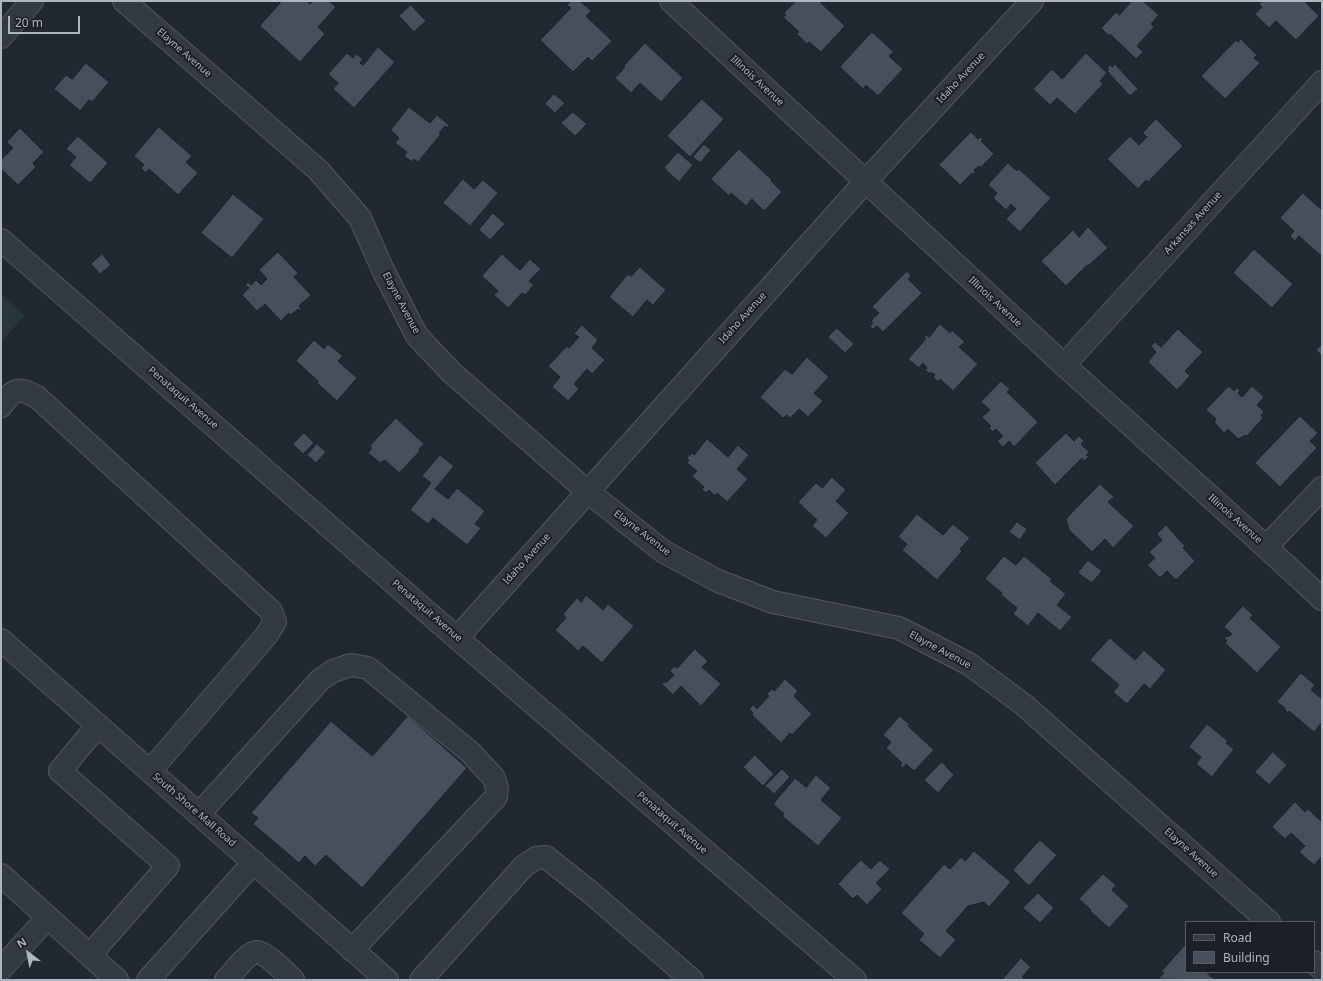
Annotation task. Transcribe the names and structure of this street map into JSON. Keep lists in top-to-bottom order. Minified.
{"streets":{"street":["Elayne Avenue","Idaho Avenue","Illinois Avenue","Arkansas Avenue","Penataquit Avenue","South Shore Mall Road"]},"crossings":[["Elayne Avenue","Idaho Avenue"],["Idaho Avenue","Illinois Avenue"],["Idaho Avenue","Penataquit Avenue"],["Illinois Avenue","Arkansas Avenue"]],"legend":["Road","Building"],"scale_bar":"20 m","north":"top left"}
